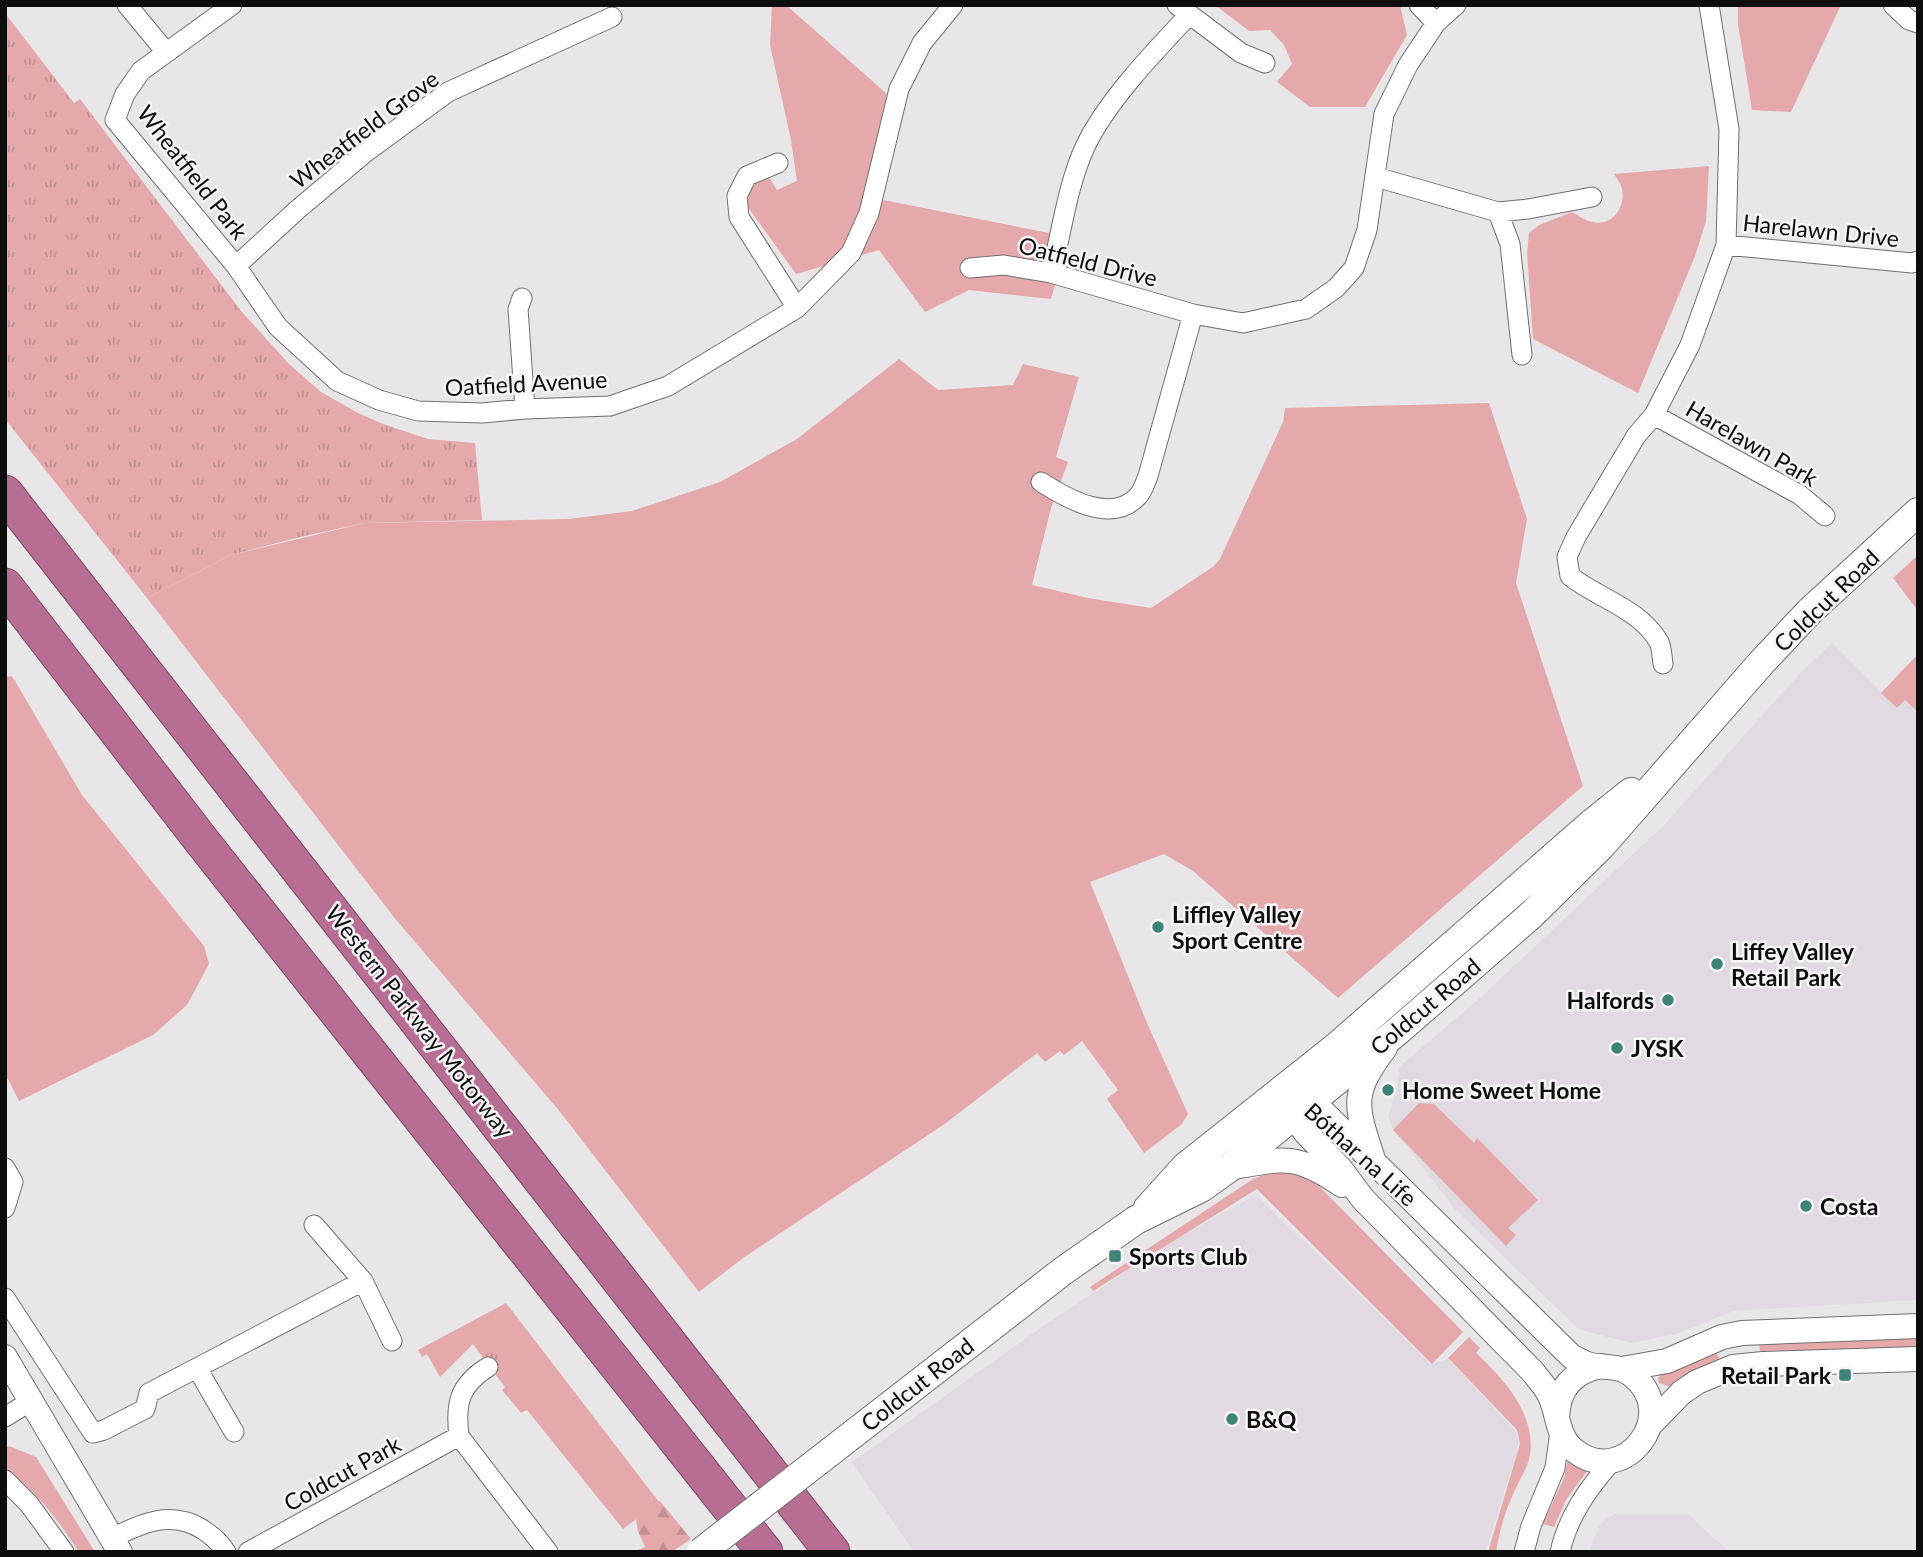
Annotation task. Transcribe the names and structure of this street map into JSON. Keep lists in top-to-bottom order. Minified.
{"streets":{"highway":["Western Parkway Motorway"],"main road":["Coldcut Road"],"street":["Wheatfield Grove","Wheatfield Park","Harelawn Drive","Oatfield Drive","Oatfield Avenue","Harelawn Park","Bóthar na Life","Coldcut Park"]},"crossings":[["Wheatfield Grove","Wheatfield Park"],["Wheatfield Grove","Oatfield Avenue"],["Wheatfield Park","Oatfield Avenue"],["Harelawn Drive","Harelawn Park"],["Coldcut Road","Bóthar na Life"]],"places":{"other":["Liffley Valley Sport Centre","Liffey Valley Retail Park","Halfords","JYSK","Home Sweet Home","Costa","B&Q"],"transit":["Sports Club","Retail Park"]}}
